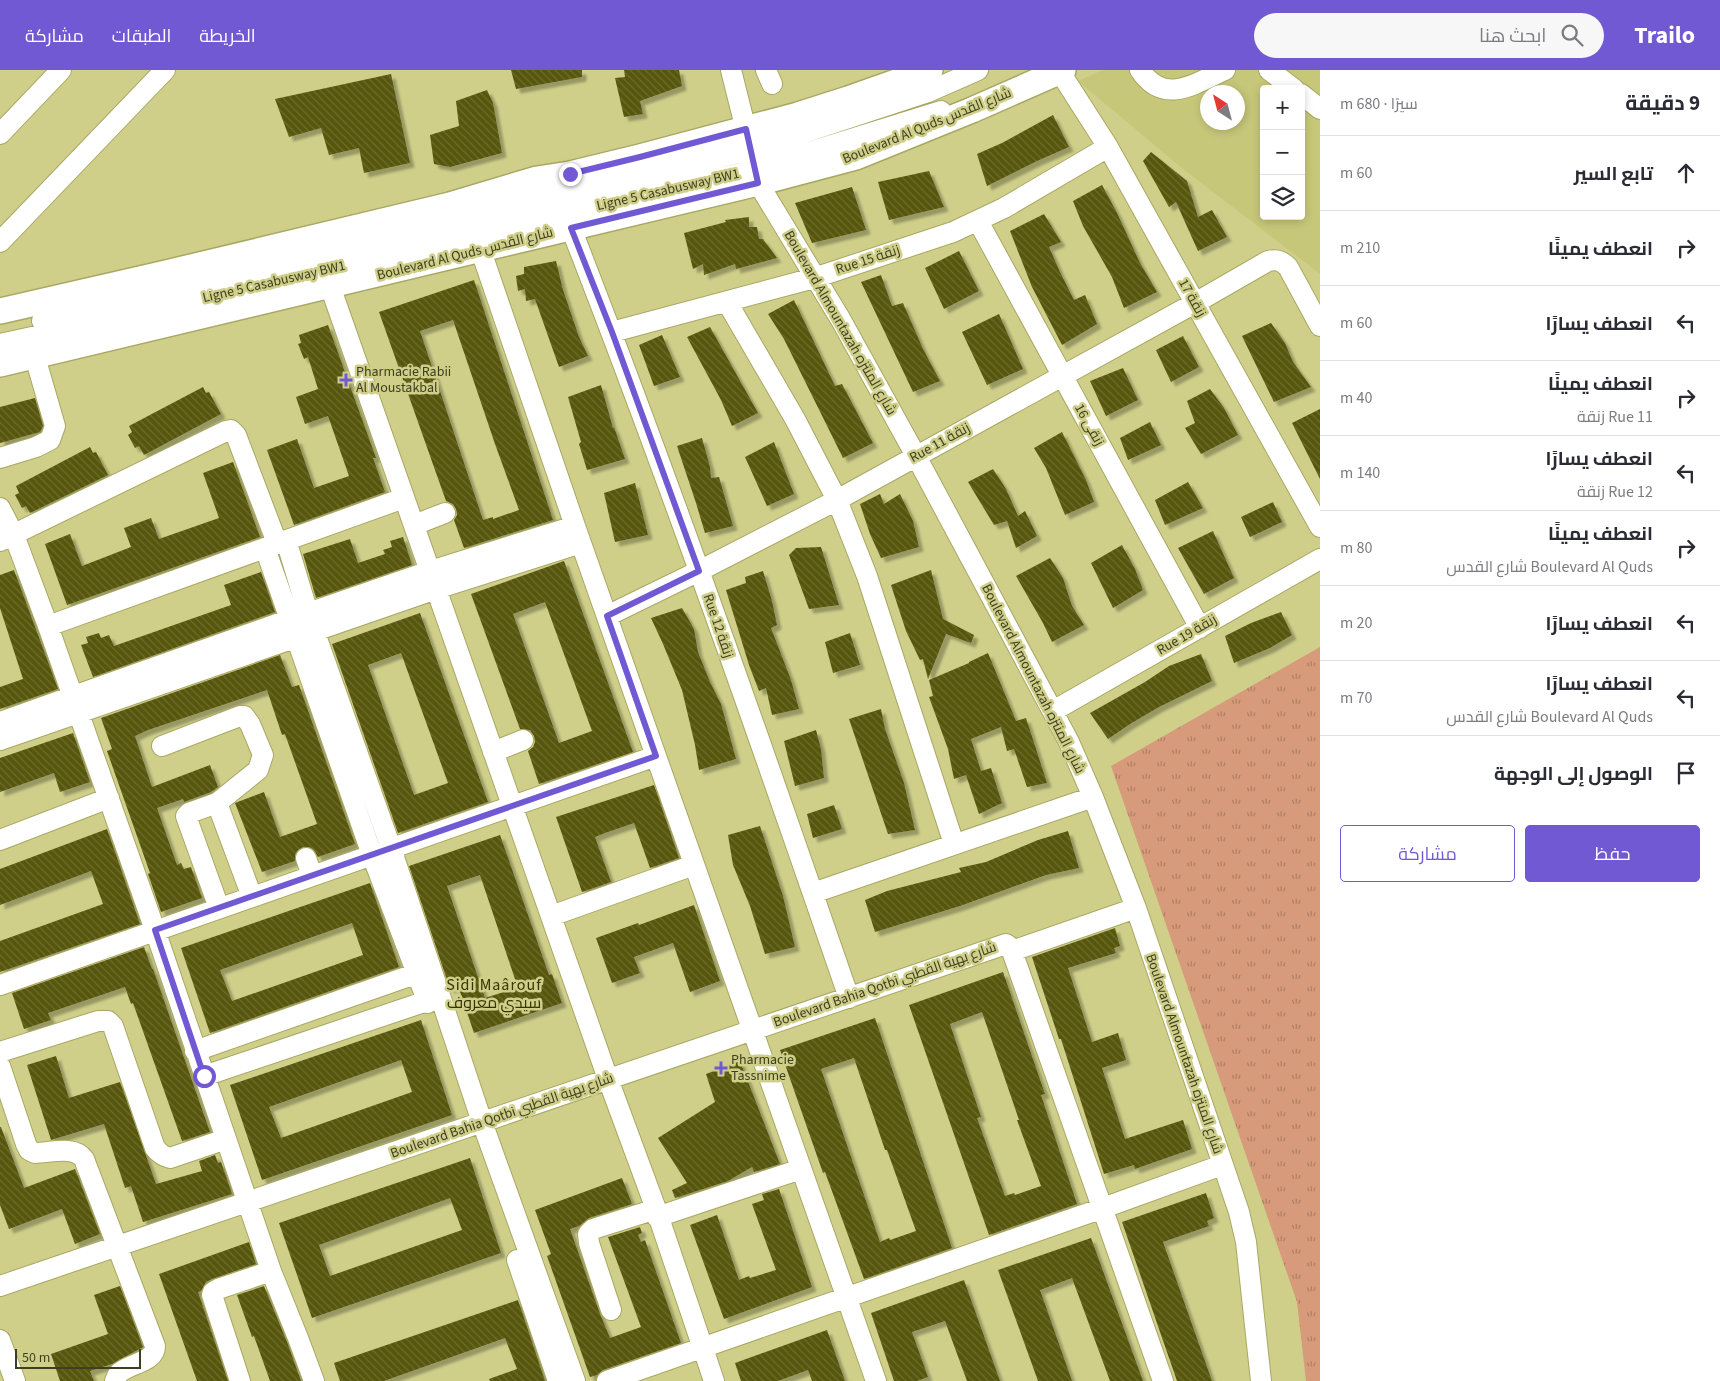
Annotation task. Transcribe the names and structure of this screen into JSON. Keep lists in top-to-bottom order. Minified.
{"streets":{"main road":["Boulevard Al Quds شارع القدس"],"street":["Ligne 5 Casabusway BW1","Rue 15 زنقة","زنقة 17","Boulevard Almountazah شارع المنتزه","زنقى 16","Rue 11 زنقة","Rue 12 زنقة","Rue 19 زنقة","Boulevard Bahia Qotbi شارع بهية القطبي"]},"crossings":[["Boulevard Al Quds شارع القدس","Ligne 5 Casabusway BW1"],["Boulevard Al Quds شارع القدس","زنقة 17"],["Boulevard Al Quds شارع القدس","Boulevard Almountazah شارع المنتزه"],["Boulevard Al Quds شارع القدس","Rue 12 زنقة"],["Ligne 5 Casabusway BW1","Boulevard Almountazah شارع المنتزه"],["Rue 15 زنقة","زنقة 17"],["Rue 15 زنقة","Boulevard Almountazah شارع المنتزه"],["Rue 15 زنقة","زنقى 16"],["Rue 15 زنقة","Rue 12 زنقة"],["زنقة 17","Rue 11 زنقة"],["Boulevard Almountazah شارع المنتزه","Rue 11 زنقة"],["Boulevard Almountazah شارع المنتزه","Rue 19 زنقة"],["Boulevard Almountazah شارع المنتزه","Boulevard Bahia Qotbi شارع بهية القطبي"],["زنقى 16","Rue 11 زنقة"],["زنقى 16","Rue 19 زنقة"],["Rue 11 زنقة","Rue 12 زنقة"],["Rue 12 زنقة","Boulevard Bahia Qotbi شارع بهية القطبي"]],"districts":["Sidi Maârouf سيدي معروف"],"places":{"health":["Pharmacie Rabii Al Moustakbal","Pharmacie Tassnime"]},"scale_bar":"50 m","north":"top left","page":{"header":"Trailo","search":"ابحث هنا","nav":["الخريطة","الطبقات","مشاركة"],"heading":["9 دقيقة","سيرًا · 680 m"],"map_buttons":["+","−"],"list":[["تابع السير","60 m"],["انعطف يمينًا","210 m"],["انعطف يسارًا","60 m"],["انعطف يمينًا","Rue 11 زنقة","40 m"],["انعطف يسارًا","Rue 12 زنقة","140 m"],["انعطف يمينًا","Boulevard Al Quds شارع القدس","80 m"],["انعطف يسارًا","20 m"],["انعطف يسارًا","Boulevard Al Quds شارع القدس","70 m"],"الوصول إلى الوجهة"],"buttons":["حفظ","مشاركة"],"scale":"50 m"}}
